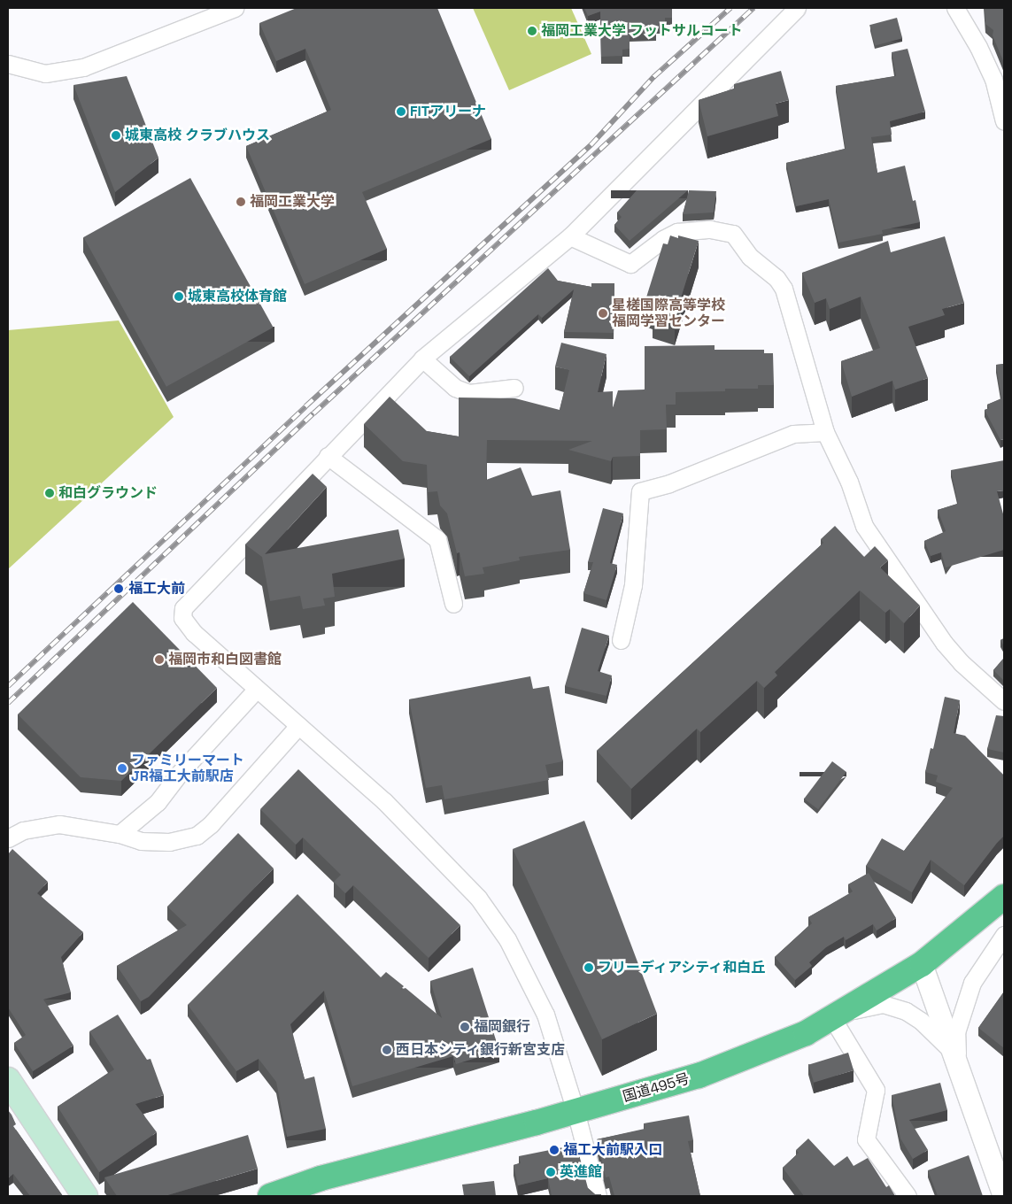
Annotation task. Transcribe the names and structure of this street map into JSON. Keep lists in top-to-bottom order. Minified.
{"streets":{"highway":["国道495号"]},"places":["福岡工業大学 フットサルコート","FITアリーナ","城東高校 クラブハウス","福岡工業大学","城東高校体育館","星槎国際高等学校 福岡学習センター","和白グラウンド","福工大前","福岡市和白図書館","ファミリーマート JR福工大前駅店","フリーディアシティ和白丘","福岡銀行","西日本シティ銀行新宮支店","福工大前駅入口","英進館"]}
